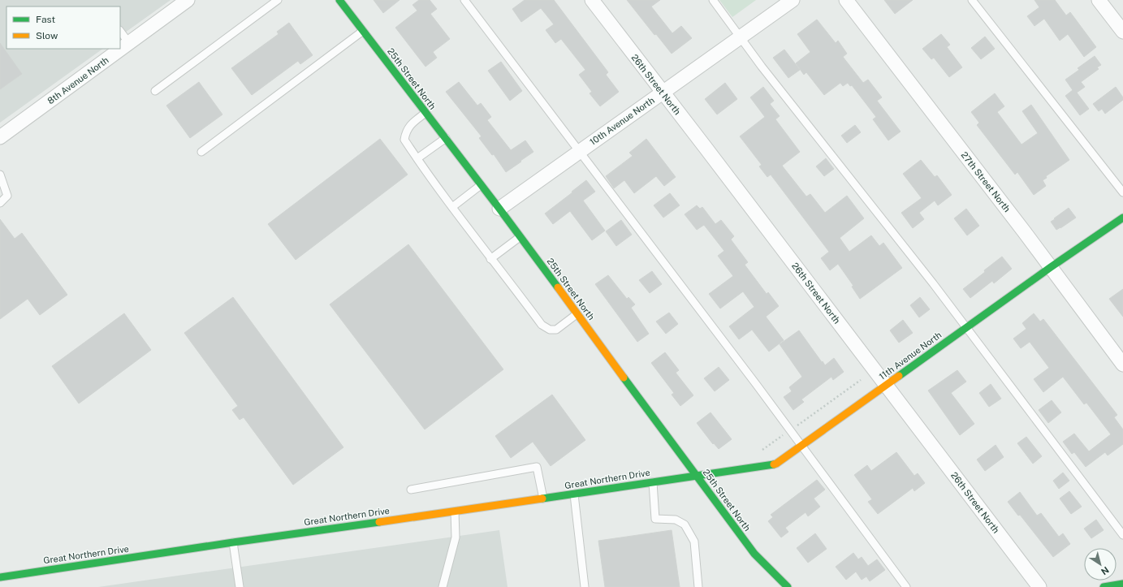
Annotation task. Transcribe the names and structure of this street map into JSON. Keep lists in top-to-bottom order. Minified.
{"streets":{"street":["25th Street North","8th Avenue North","26th Street North","10th Avenue North","27th Street North","11th Avenue North","Great Northern Drive"]},"crossings":[["25th Street North","10th Avenue North"],["25th Street North","11th Avenue North"],["25th Street North","Great Northern Drive"],["26th Street North","10th Avenue North"],["26th Street North","11th Avenue North"],["27th Street North","11th Avenue North"],["11th Avenue North","Great Northern Drive"]],"legend":["Fast","Slow"],"north":"bottom right"}
